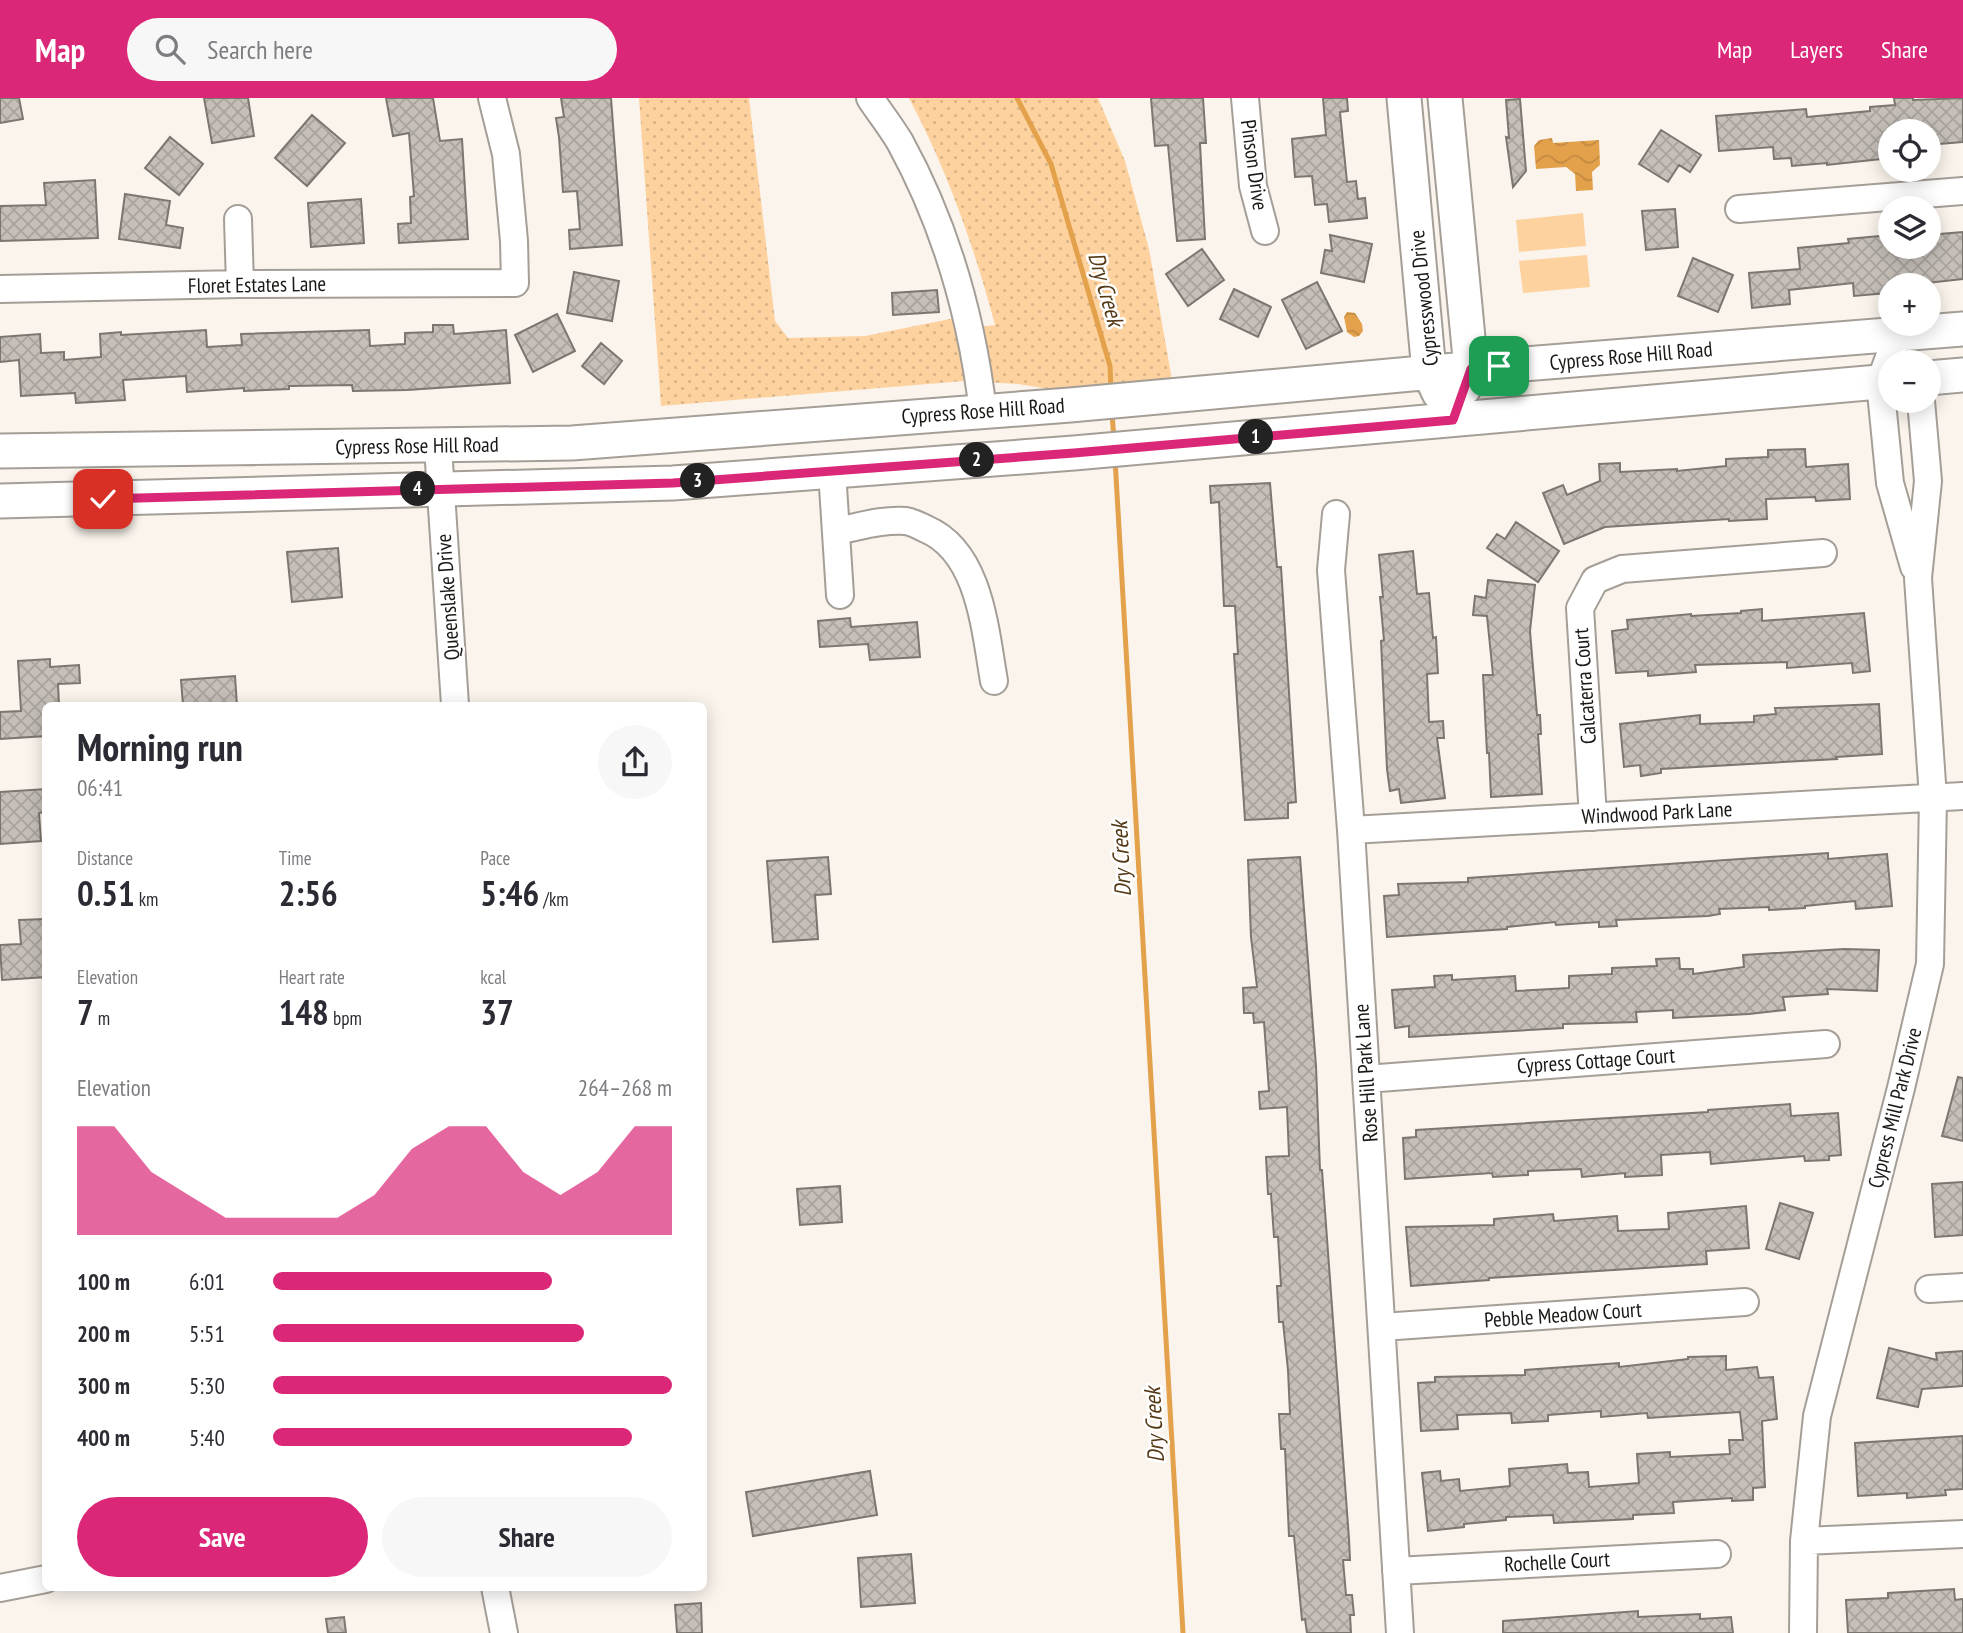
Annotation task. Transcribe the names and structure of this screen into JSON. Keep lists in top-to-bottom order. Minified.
{"streets":{"main road":["Cypresswood Drive","Cypress Rose Hill Road"],"street":["Pinson Drive","Floret Estates Lane","Queenslake Drive","Calcaterra Court","Windwood Park Lane","Cypress Cottage Court","Rose Hill Park Lane","Cypress Mill Park Drive","Pebble Meadow Court","Rochelle Court"]},"crossings":[["Cypresswood Drive","Cypress Rose Hill Road"],["Cypress Rose Hill Road","Queenslake Drive"],["Calcaterra Court","Windwood Park Lane"],["Windwood Park Lane","Rose Hill Park Lane"],["Windwood Park Lane","Cypress Mill Park Drive"],["Cypress Cottage Court","Rose Hill Park Lane"],["Rose Hill Park Lane","Pebble Meadow Court"],["Rose Hill Park Lane","Rochelle Court"]],"water":["Dry Creek"],"page":{"header":"Map","search":"Search here","nav":["Map","Layers","Share"],"map_buttons":["+","−"],"pins":["1","2","3","4"],"heading":["Morning run","06:41"],"stats":[["Distance","0.51 km"],["Time","2:56"],["Pace","5:46 /km"],["Elevation","7 m"],["Heart rate","148 bpm"],["kcal","37"]],"chart":["Elevation","264–268 m"],"list":[{"name":"100 m","note":"6:01"},{"name":"200 m","note":"5:51"},{"name":"300 m","note":"5:30"},{"name":"400 m","note":"5:40"}],"buttons":["Save","Share"]}}
